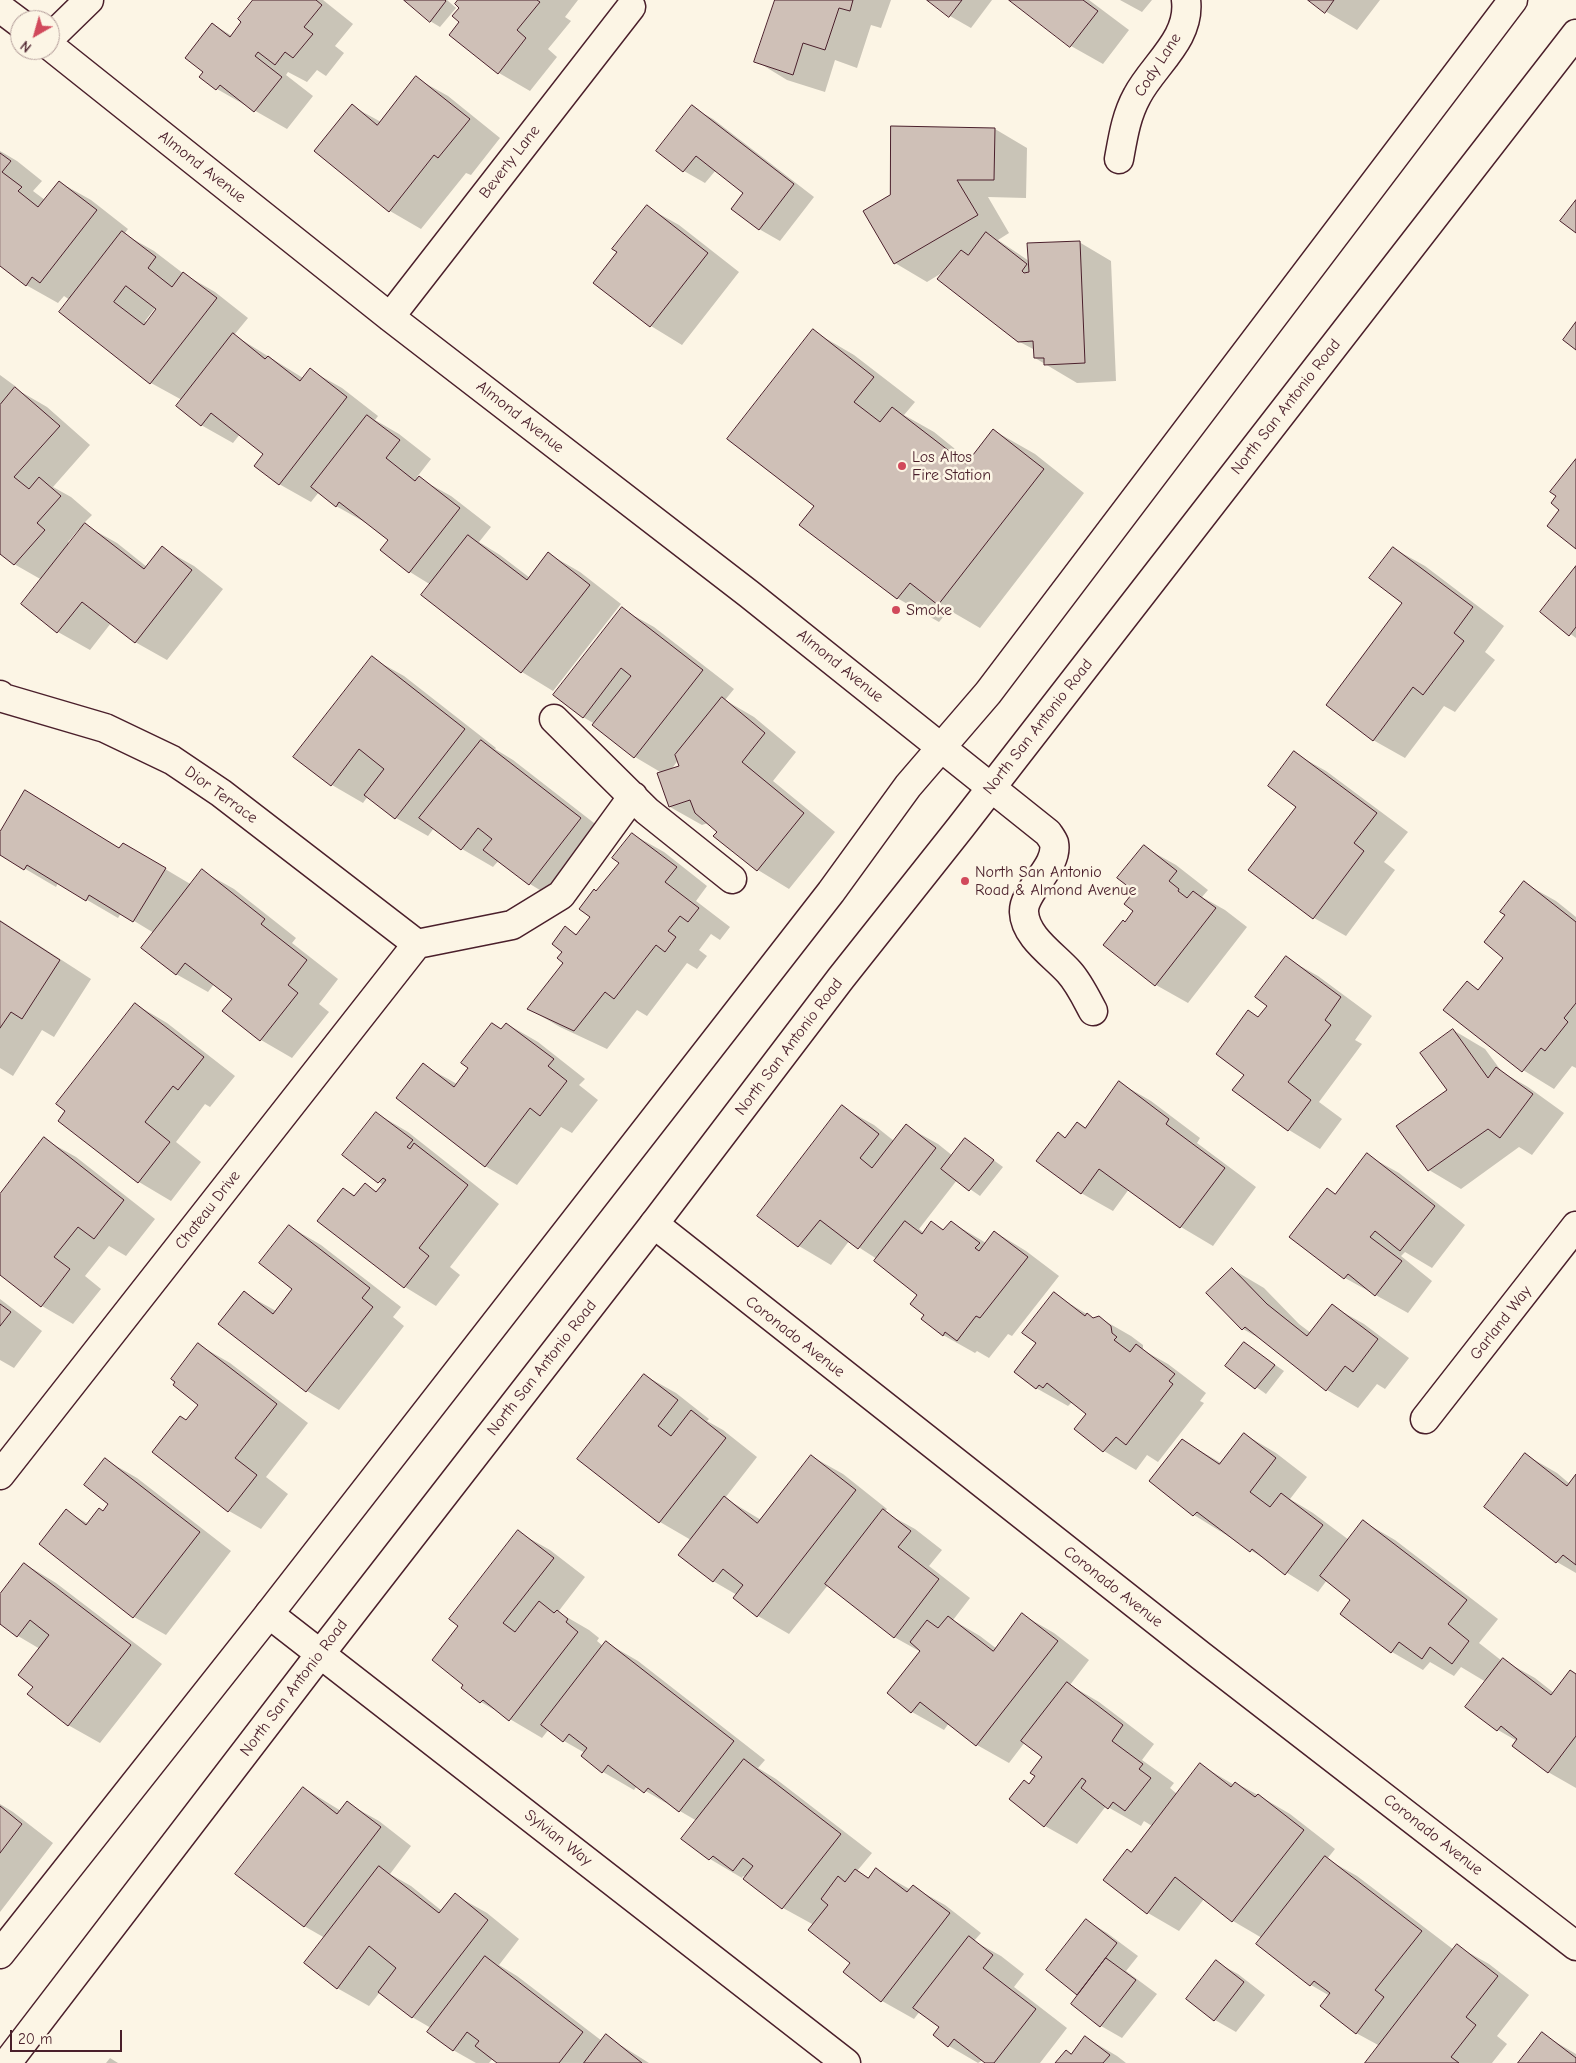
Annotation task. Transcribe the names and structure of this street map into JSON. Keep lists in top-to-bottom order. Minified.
{"streets":{"street":["Cody Lane","Beverly Lane","Almond Avenue","North San Antonio Road","Dior Terrace","Chateau Drive","Garland Way","Coronado Avenue","Sylvian Way"]},"crossings":[["Beverly Lane","Almond Avenue"],["Almond Avenue","North San Antonio Road"],["North San Antonio Road","Coronado Avenue"],["North San Antonio Road","Sylvian Way"],["Dior Terrace","Chateau Drive"]],"places":["Los Altos Fire Station","Smoke","North San Antonio Road & Almond Avenue"],"scale_bar":"20 m","north":"bottom left"}
